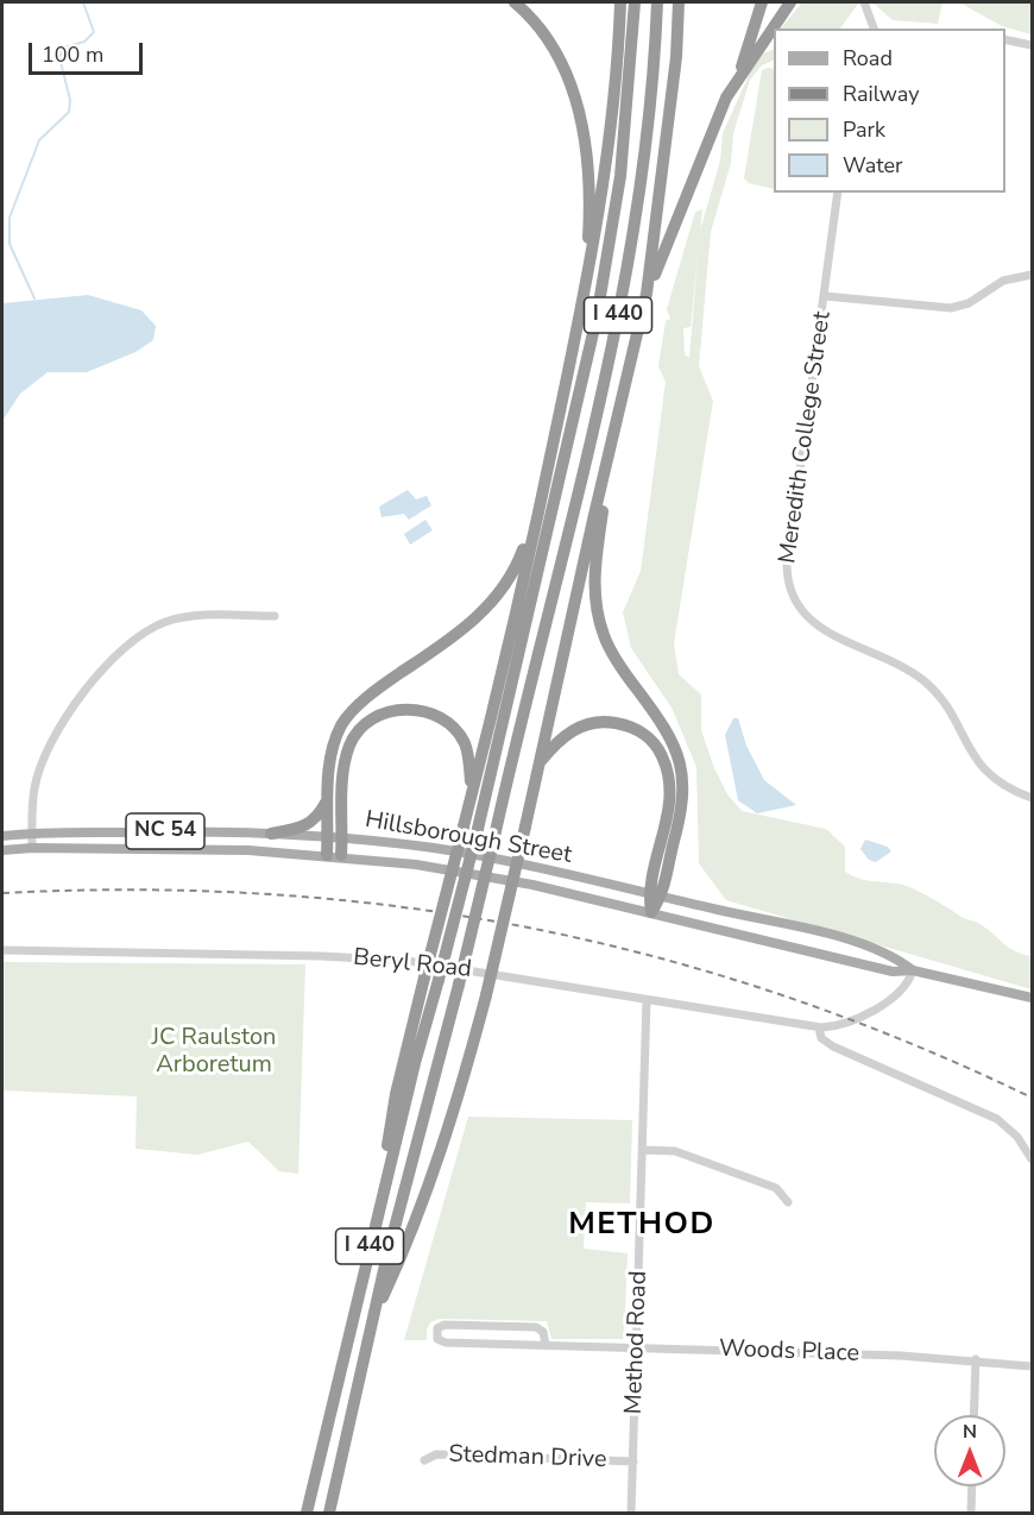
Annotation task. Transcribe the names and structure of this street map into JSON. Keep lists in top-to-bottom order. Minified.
{"streets":{"highway":["I 440"],"main road":["NC 54","Hillsborough Street"],"street":["Meredith College Street","Beryl Road","Method Road","Woods Place","Stedman Drive"]},"crossings":[["Hillsborough Street","Beryl Road"],["Beryl Road","Method Road"],["Method Road","Woods Place"],["Method Road","Stedman Drive"]],"districts":["METHOD"],"parks":["JC Raulston Arboretum"],"legend":["Road","Railway","Park","Water"],"scale_bar":"100 m","north":"top"}
